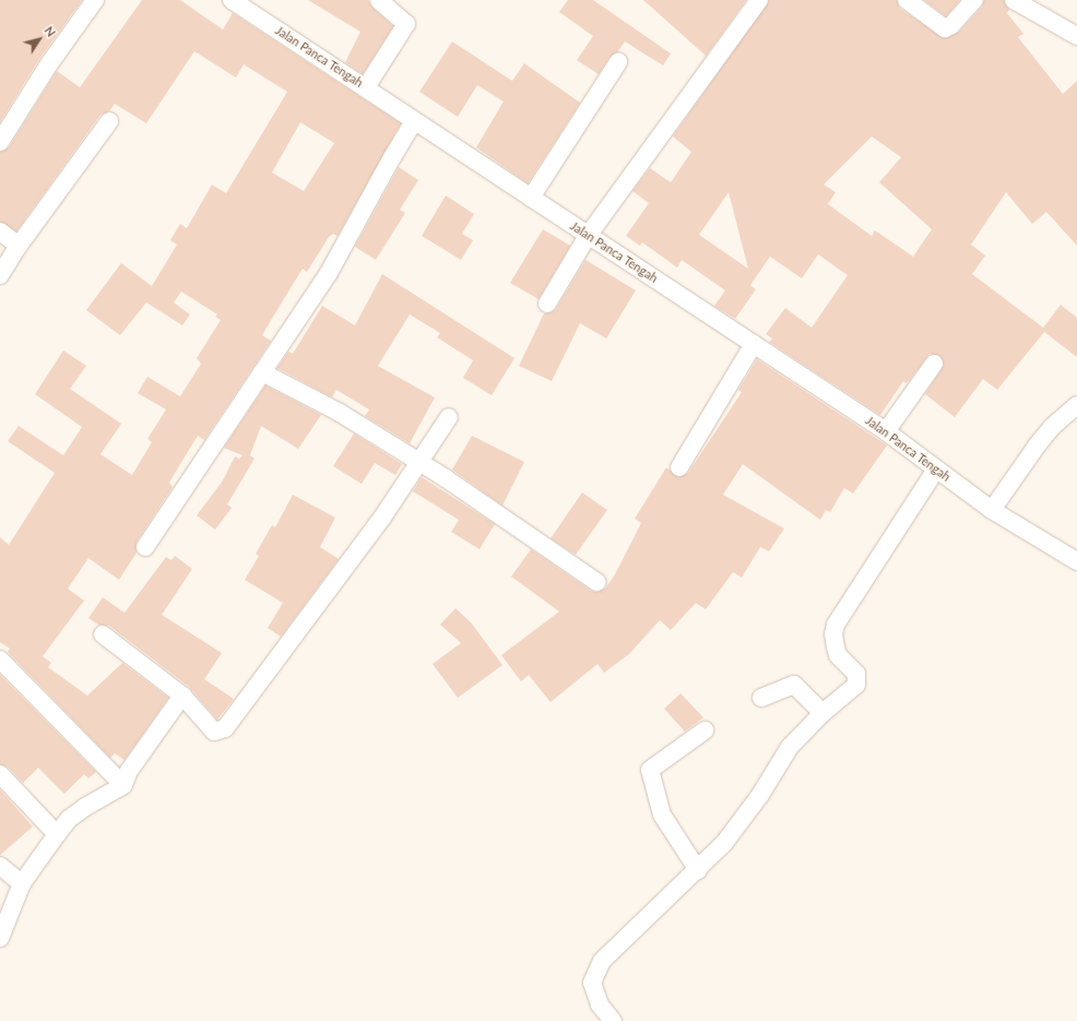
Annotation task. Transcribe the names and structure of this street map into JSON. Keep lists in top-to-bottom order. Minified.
{"streets":{"street":["Jalan Panca Tengah"]},"north":"top right"}
